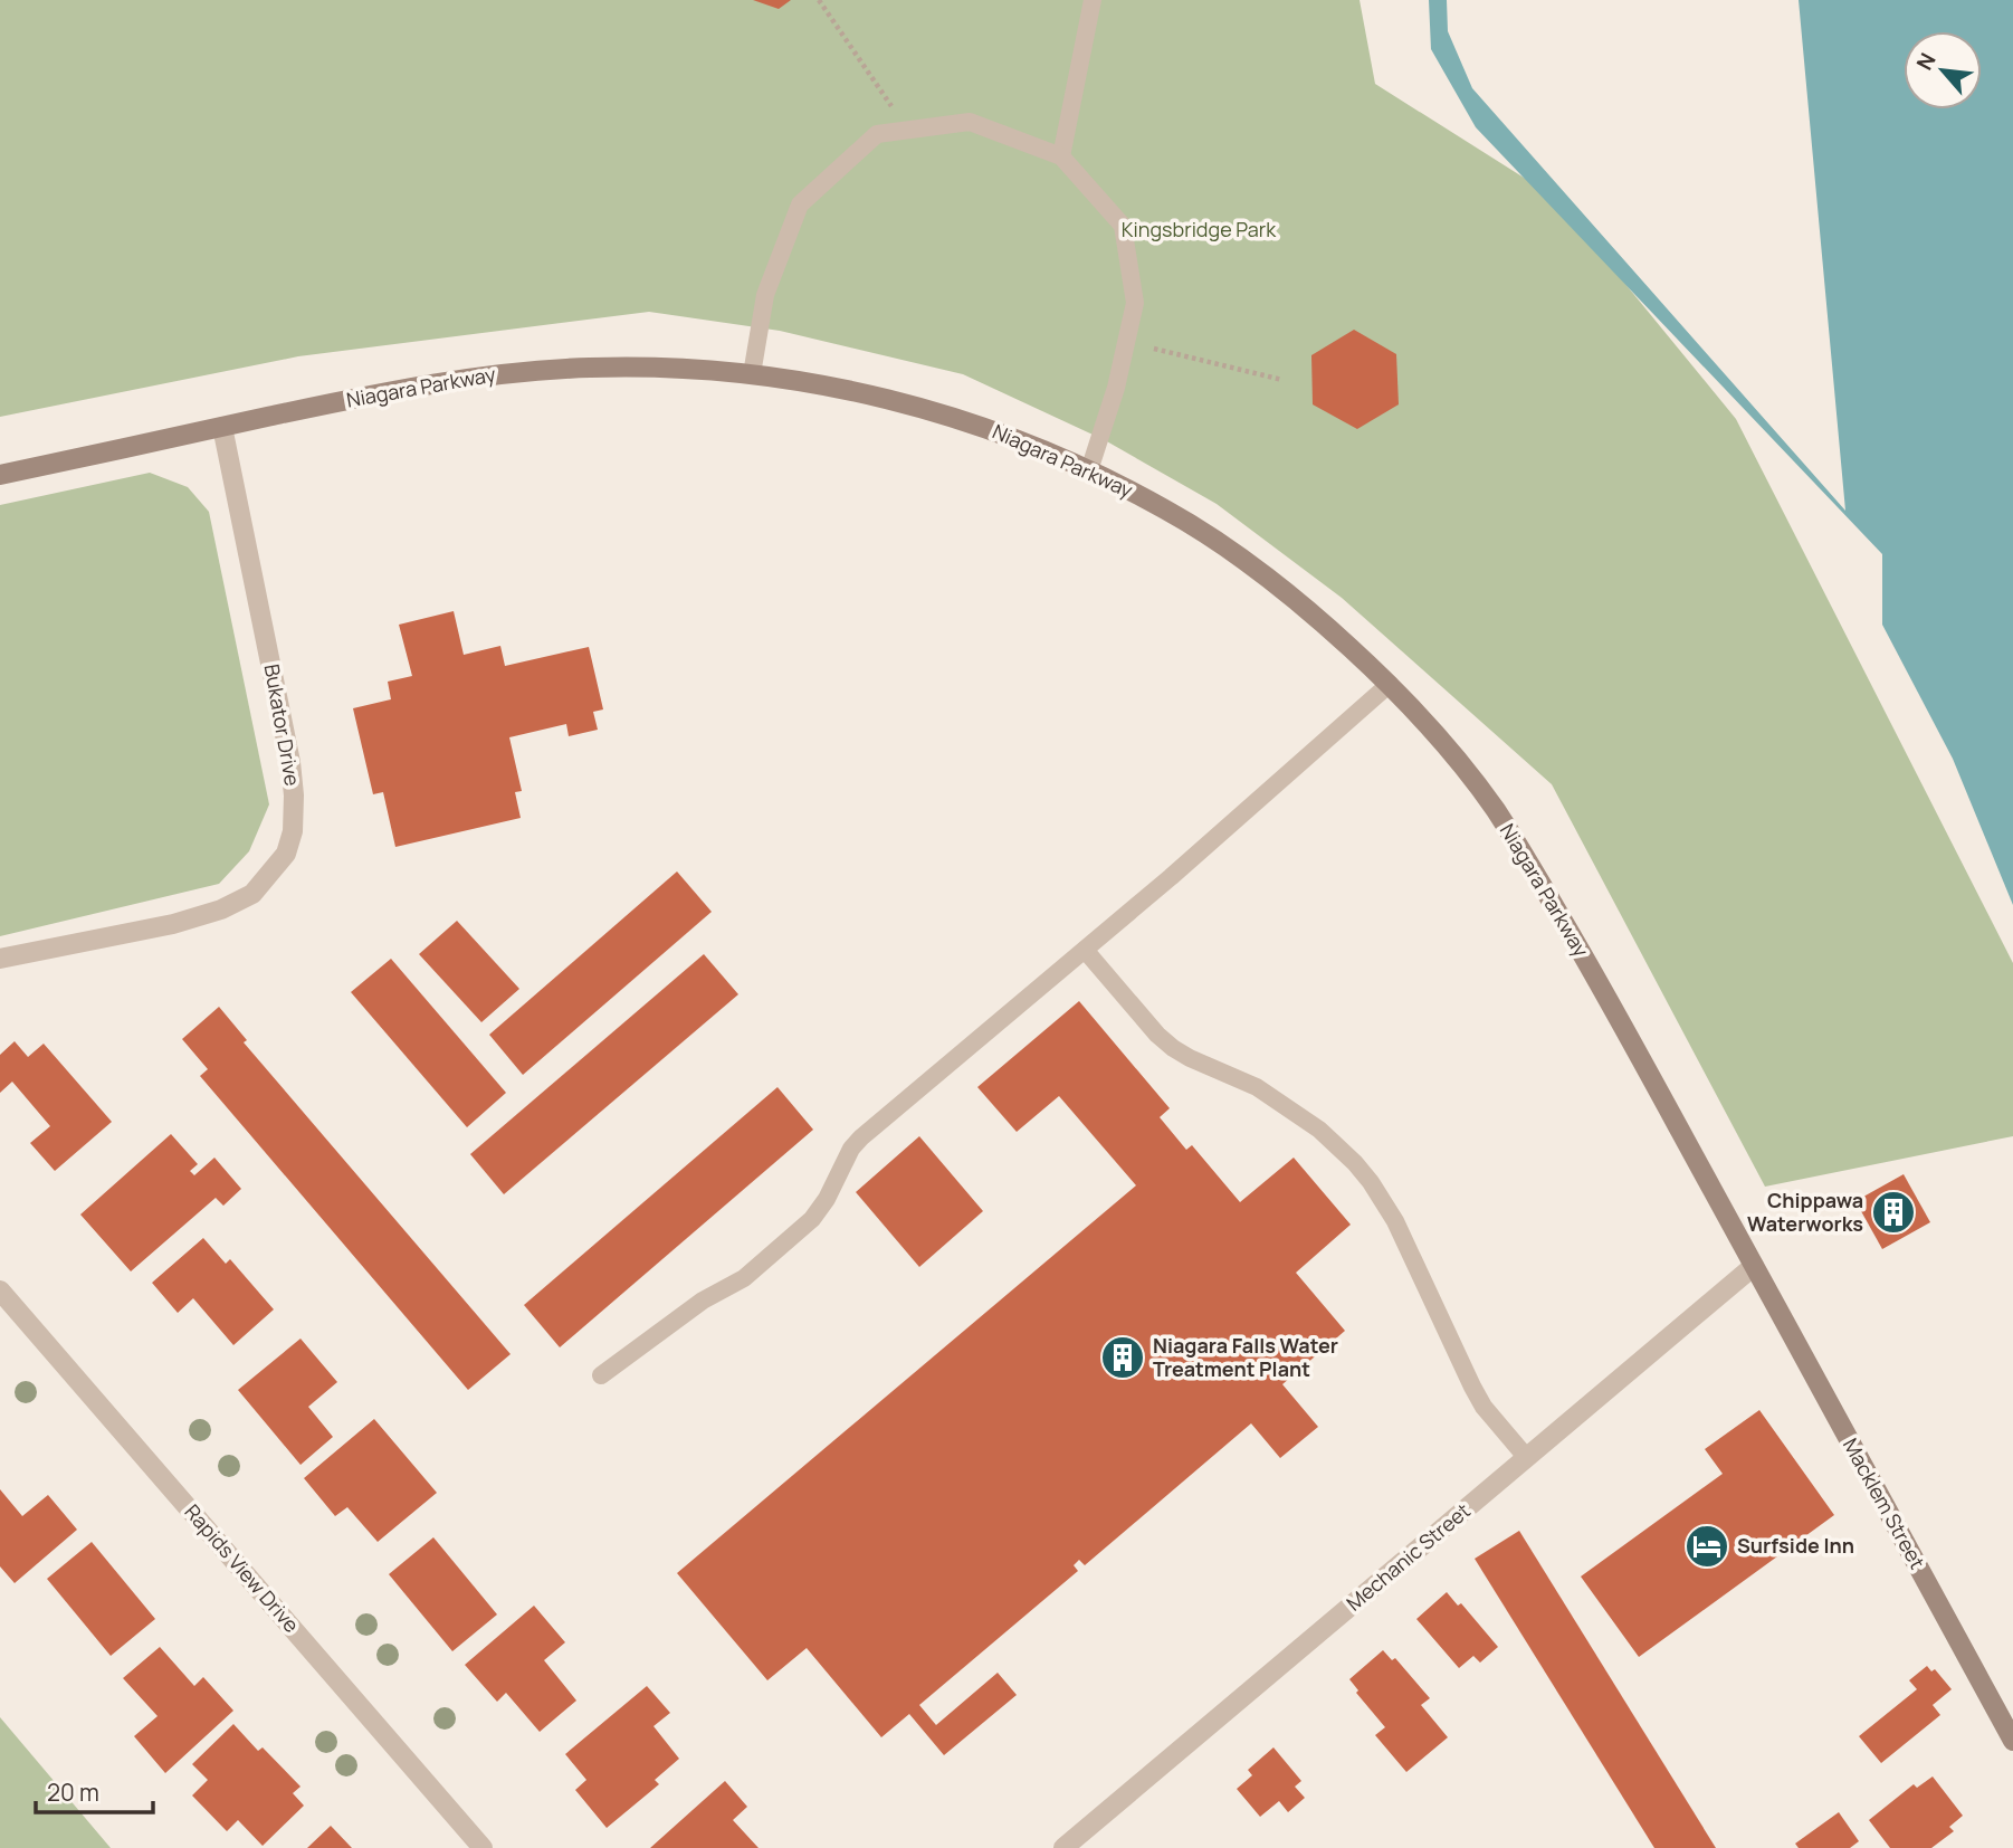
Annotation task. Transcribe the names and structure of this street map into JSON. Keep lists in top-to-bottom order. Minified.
{"streets":{"main road":["Niagara Parkway","Macklem Street"],"street":["Bukator Drive","Mechanic Street","Rapids View Drive"]},"crossings":[["Niagara Parkway","Bukator Drive"],["Niagara Parkway","Macklem Street"],["Niagara Parkway","Mechanic Street"],["Macklem Street","Mechanic Street"]],"parks":["Kingsbridge Park"],"places":{"building":["Chippawa Waterworks","Niagara Falls Water Treatment Plant"],"hotel":["Surfside Inn"]},"scale_bar":"20 m","north":"top left"}
